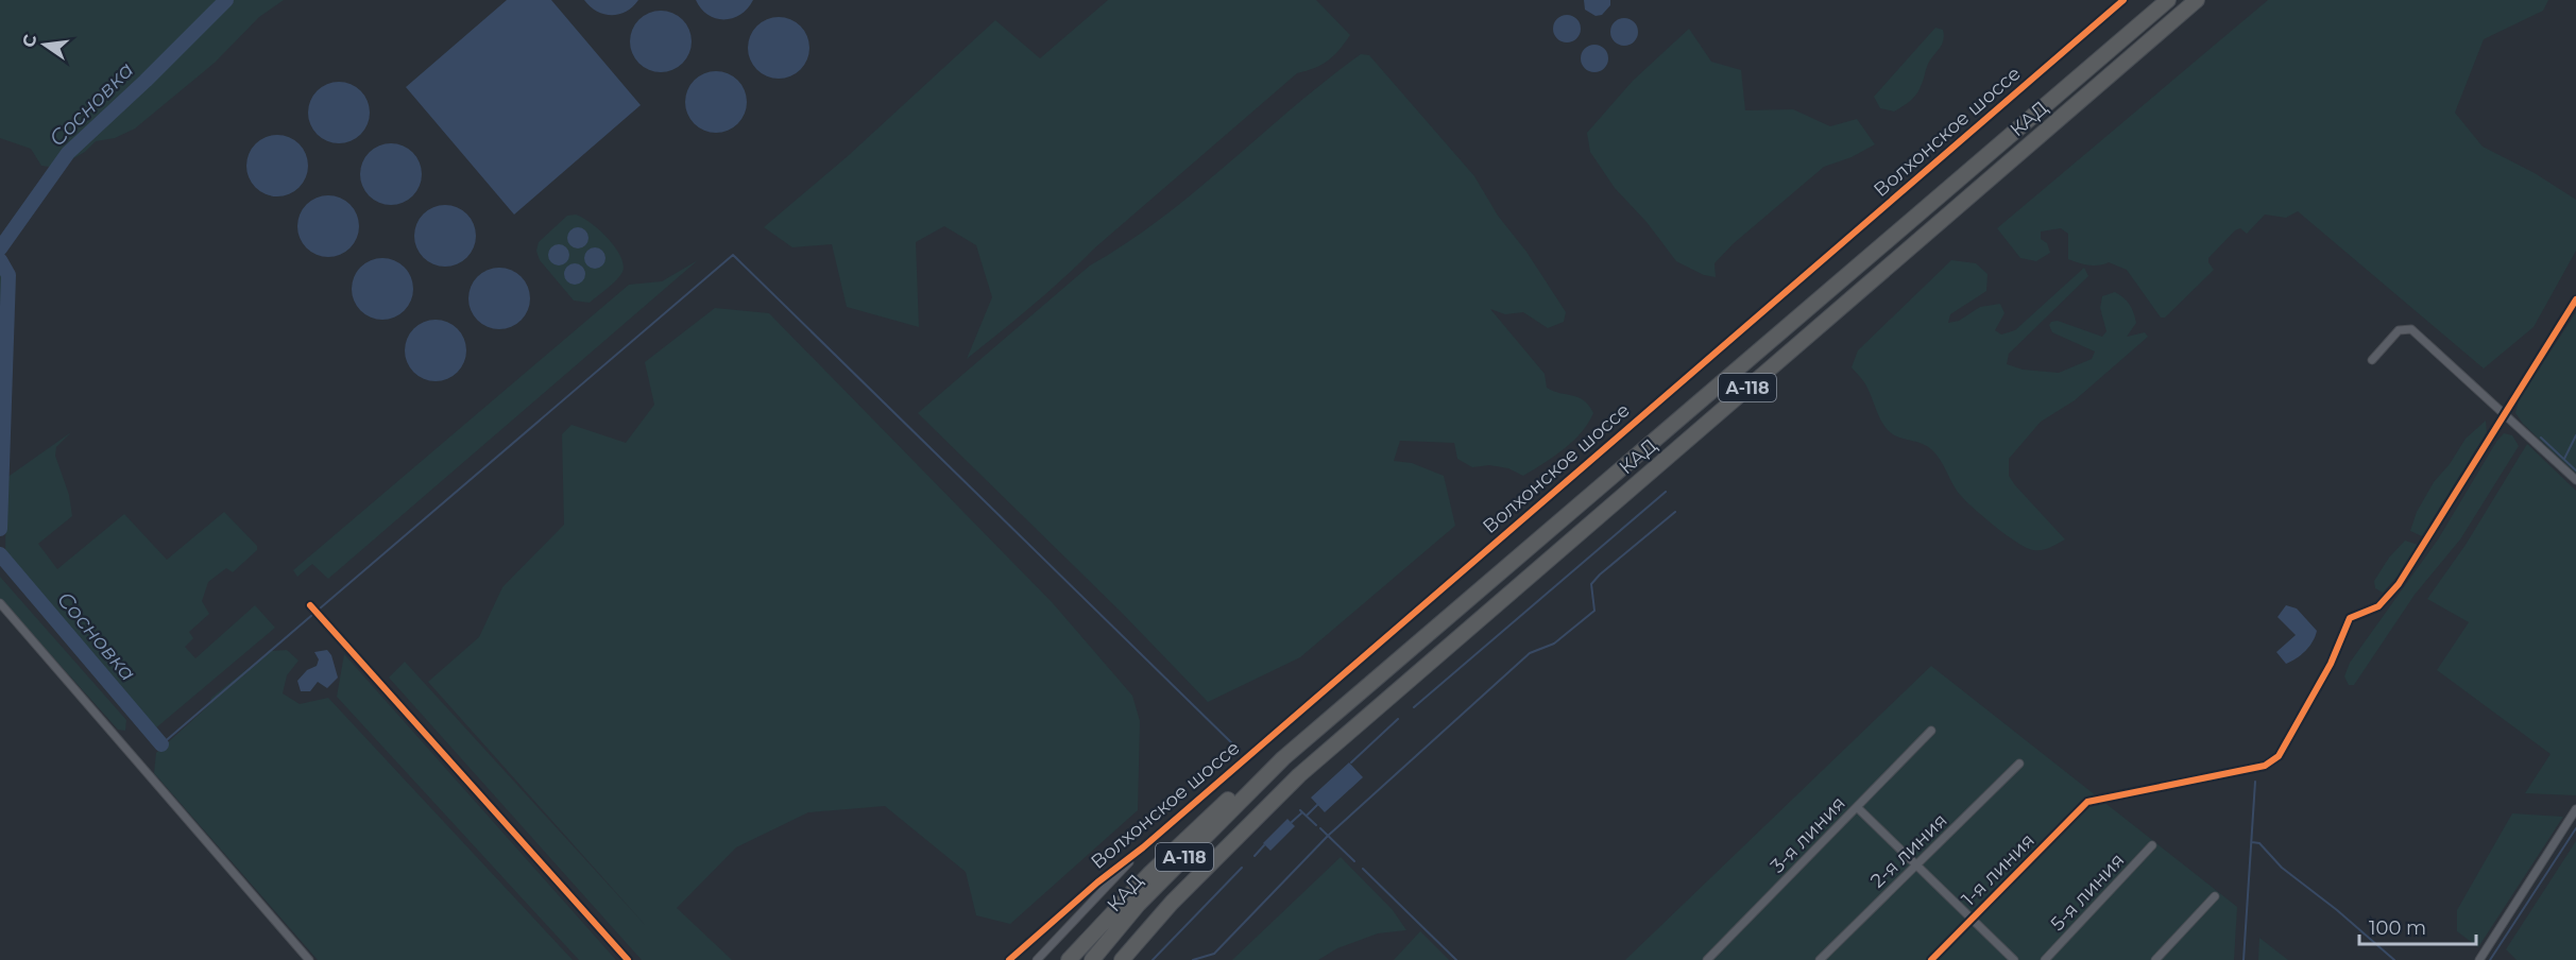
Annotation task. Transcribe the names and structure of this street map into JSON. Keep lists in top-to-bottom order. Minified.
{"streets":{"highway":["КАД","А-118"],"street":["Волхонское шоссе","3-я линия","2-я линия","1-я линия","5-я линия"]},"water":["Сосновка"],"scale_bar":"100 m","north":"left"}
